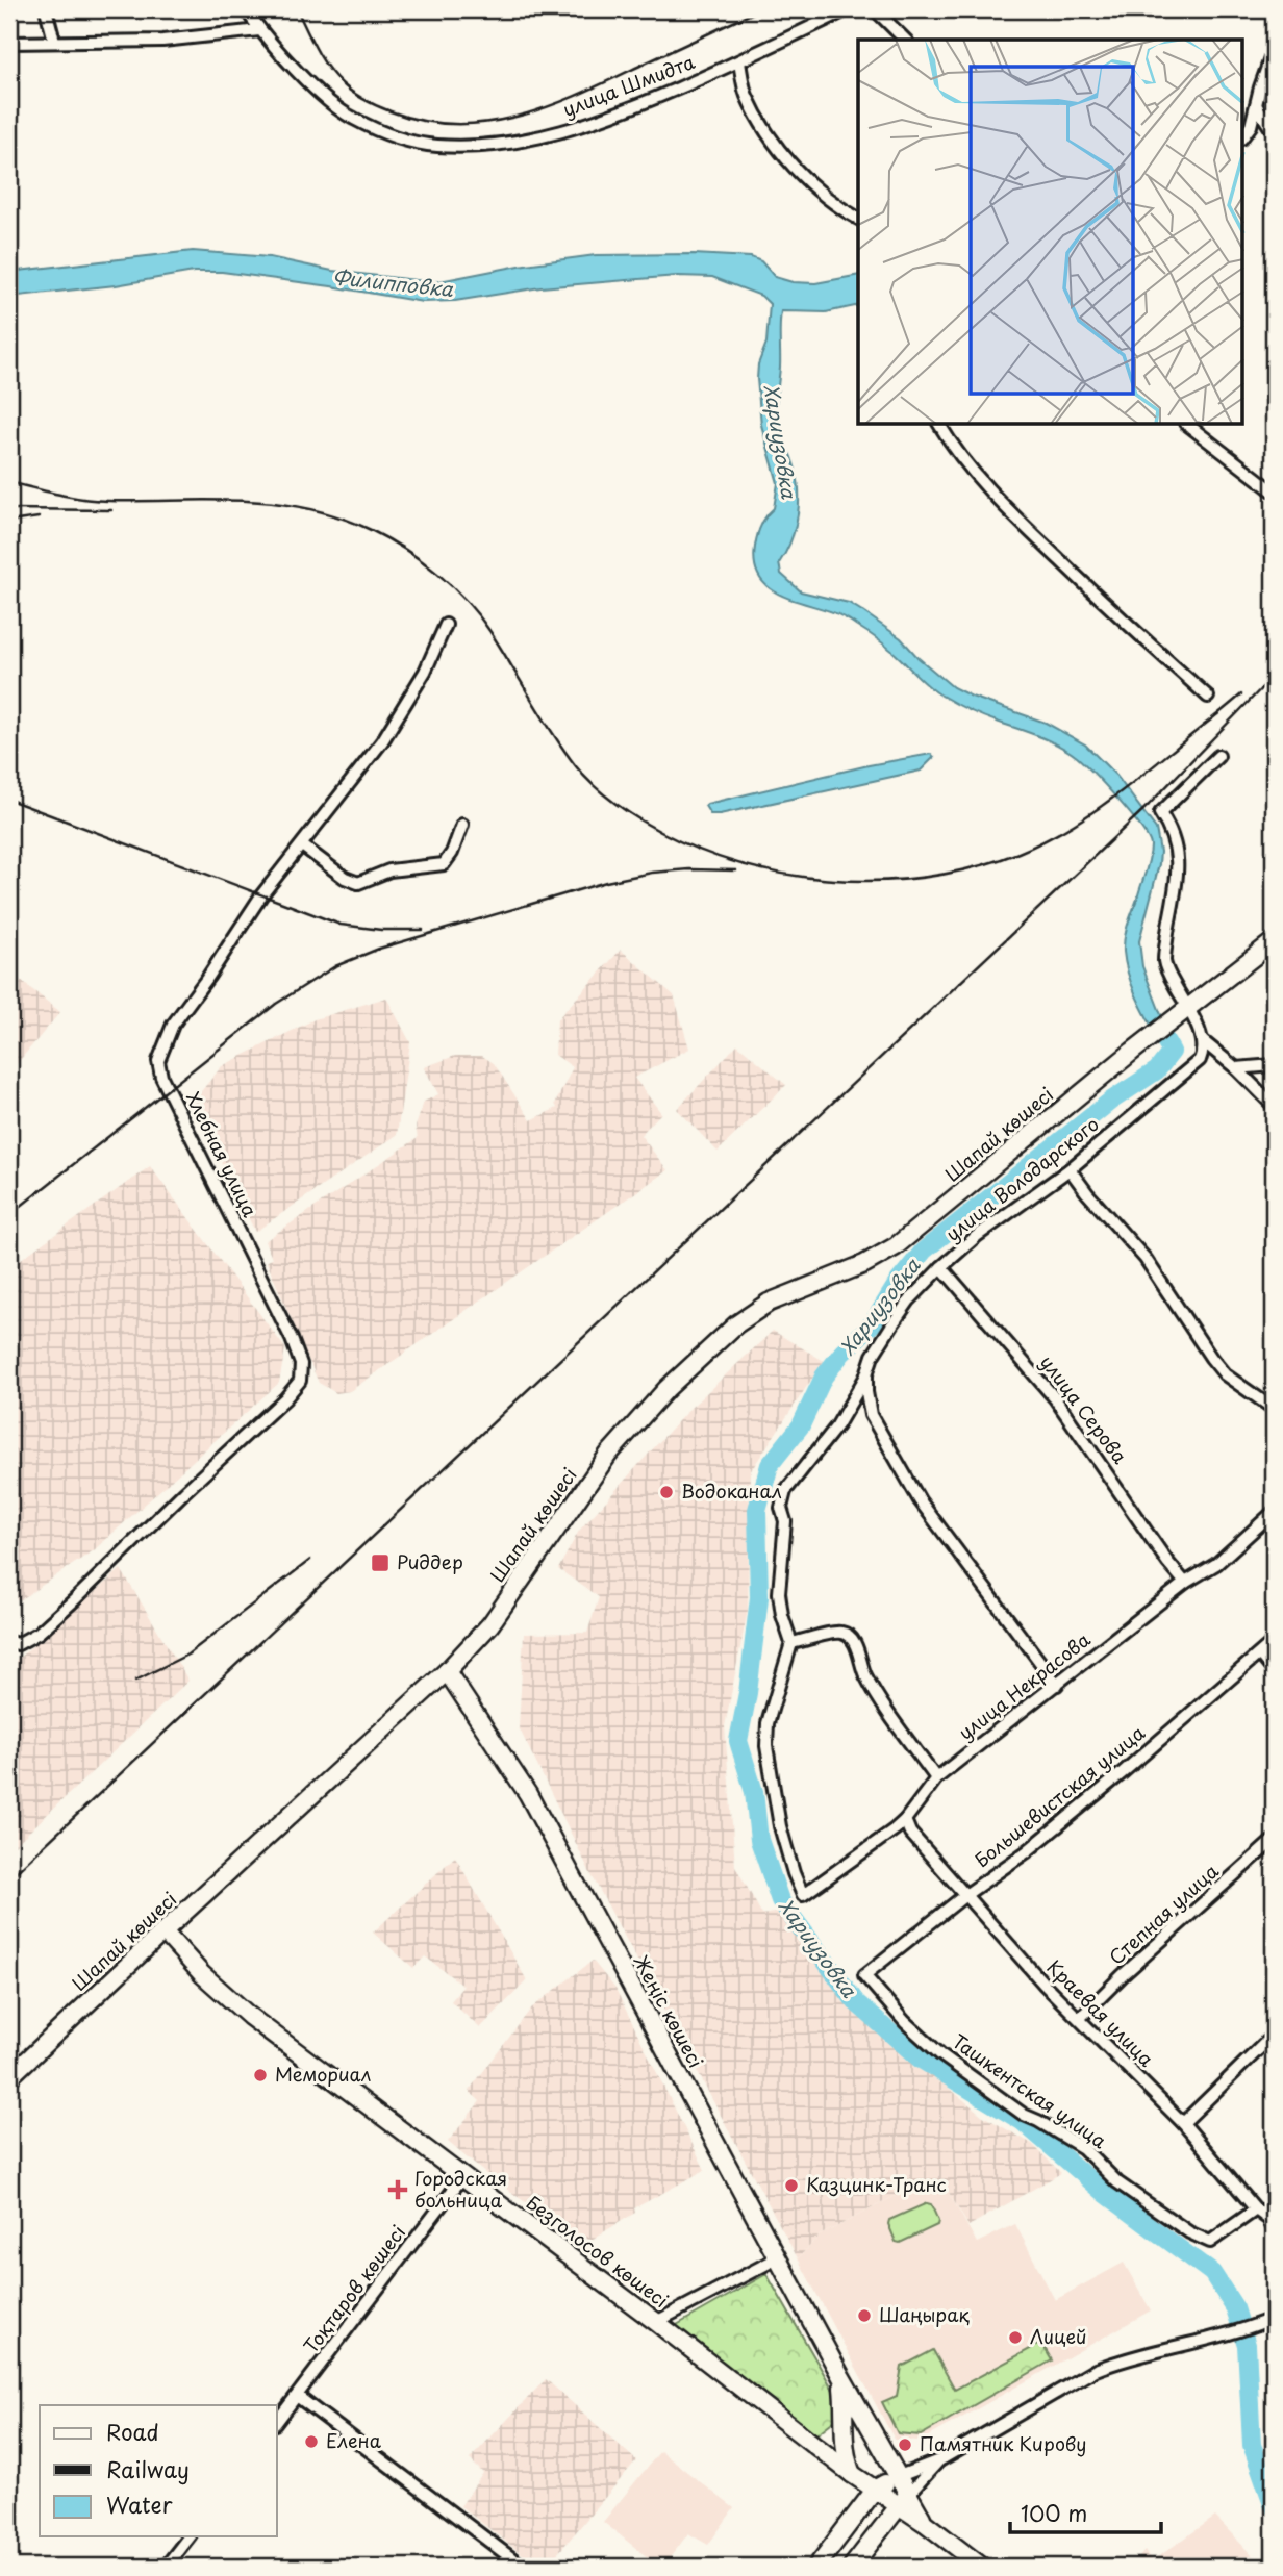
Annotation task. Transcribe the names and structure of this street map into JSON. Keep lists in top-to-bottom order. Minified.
{"streets":{"street":["улица Шмидта","Шапай көшесі","Хлебная улица","улица Володарского","улица Серова","улица Некрасова","Большевистская улица","Степная улица","Жеңіс көшесі","Краевая улица","Ташкентская улица","Безголосов көшесі","Тоқтаров көшесі"]},"crossings":[["Шапай көшесі","Жеңіс көшесі"],["Шапай көшесі","Безголосов көшесі"],["улица Володарского","улица Серова"],["улица Володарского","улица Некрасова"],["улица Серова","улица Некрасова"],["улица Некрасова","Краевая улица"],["Большевистская улица","Краевая улица"],["Большевистская улица","Ташкентская улица"],["Степная улица","Краевая улица"],["Жеңіс көшесі","Безголосов көшесі"],["Краевая улица","Ташкентская улица"],["Безголосов көшесі","Тоқтаров көшесі"]],"water":["Филипповка","Хариузовка"],"places":{"other":["Водоканал","Мемориал","Казцинк-Транс","Шаңырақ","Лицей","Елена","Памятник Кирову"],"transit":["Риддер"],"health":["Городская больница"]},"legend":["Road","Railway","Water"],"scale_bar":"100 m"}
